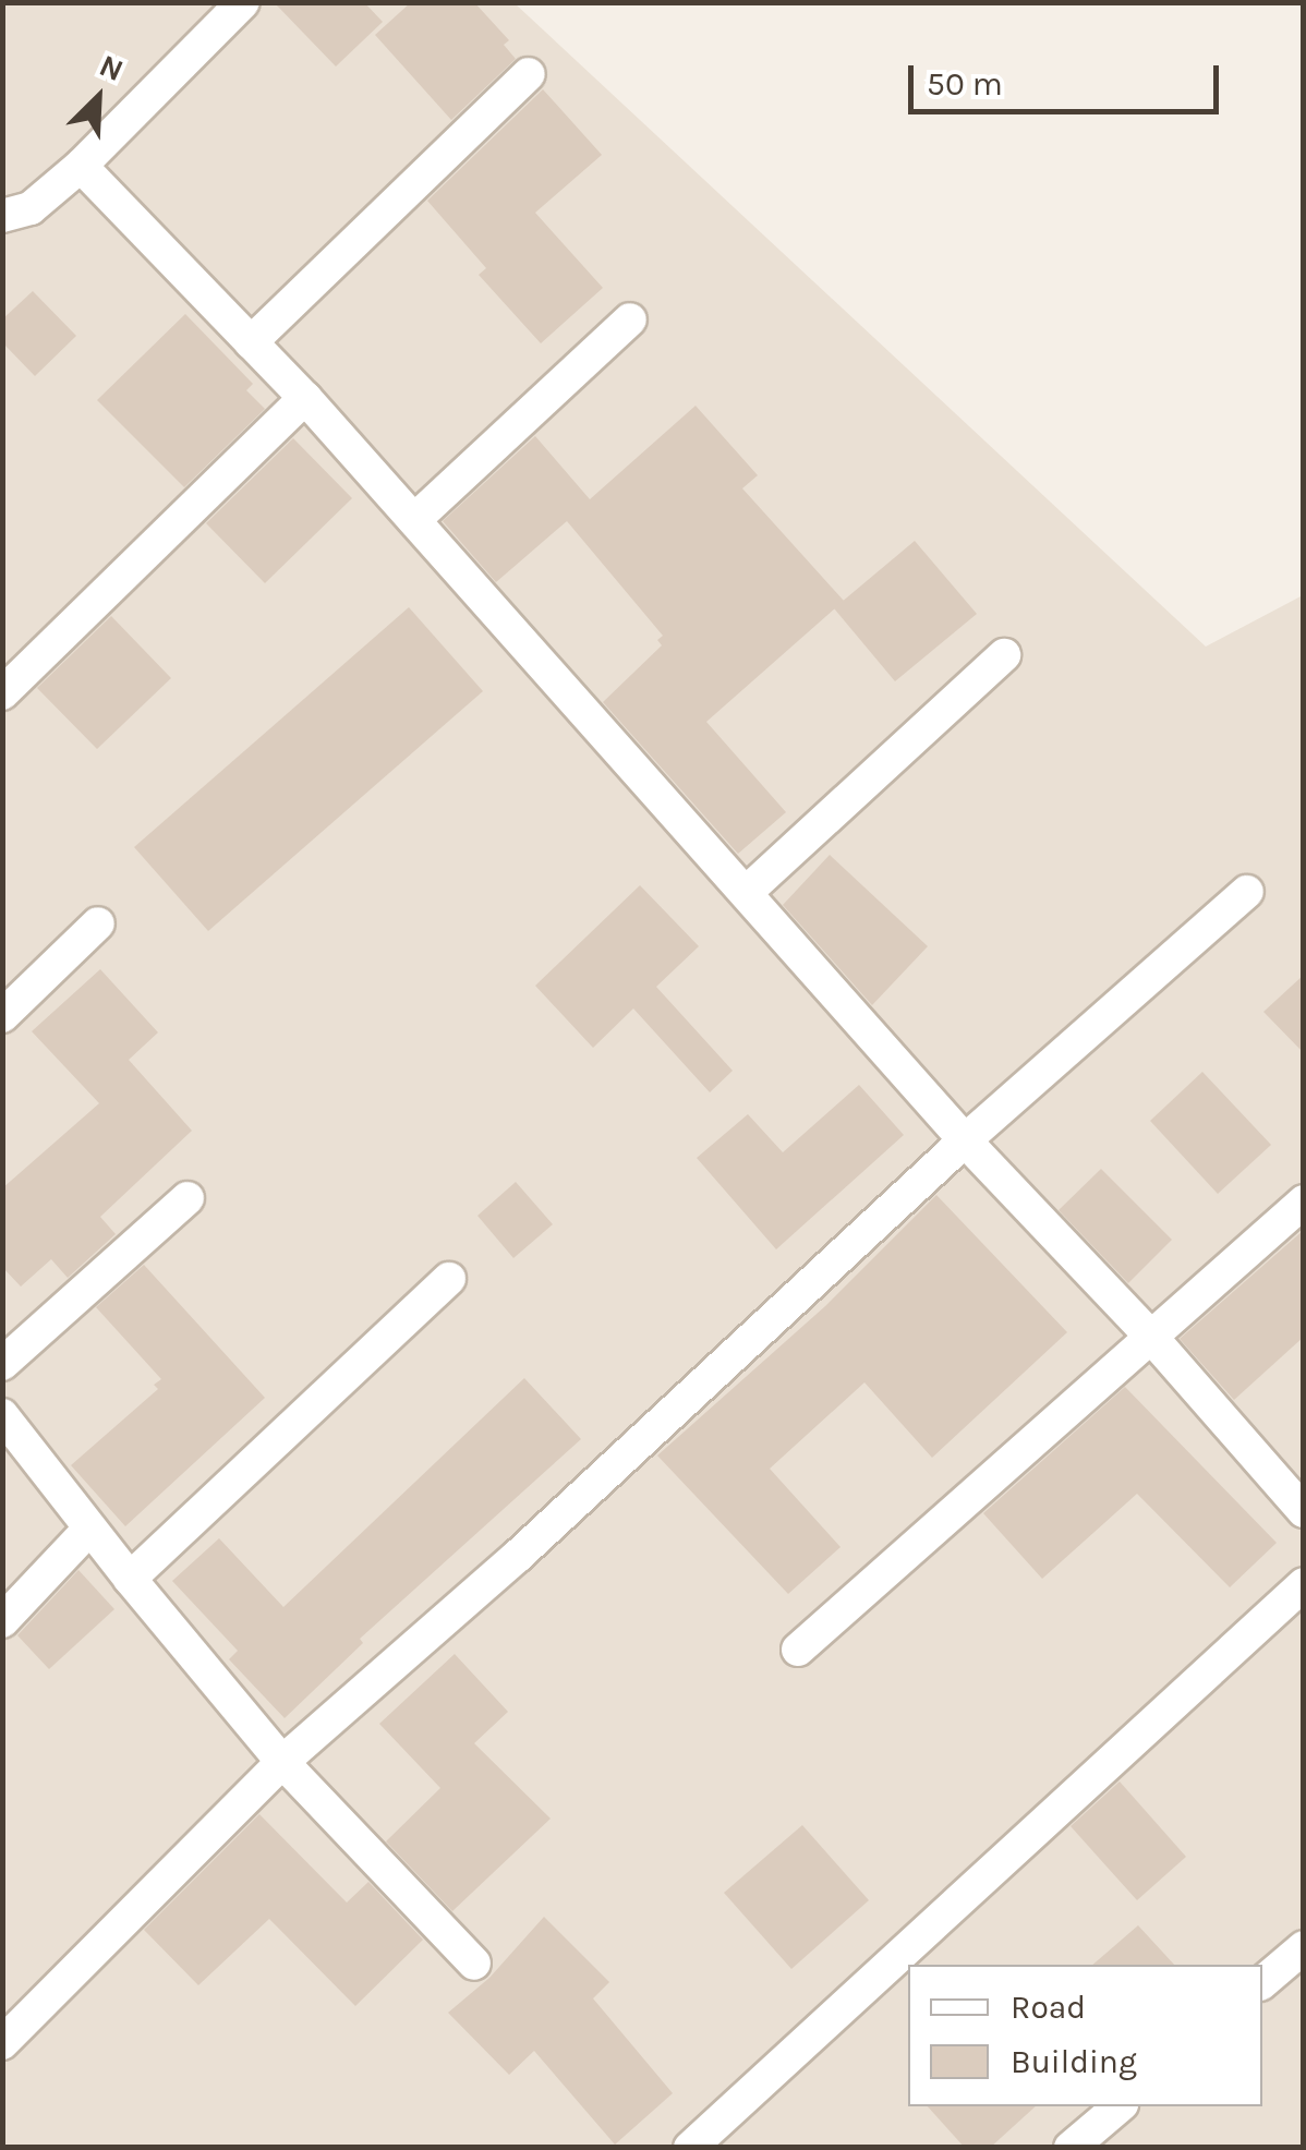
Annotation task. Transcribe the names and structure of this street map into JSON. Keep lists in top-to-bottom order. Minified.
{"legend":["Road","Building"],"scale_bar":"50 m","north":"top right"}
